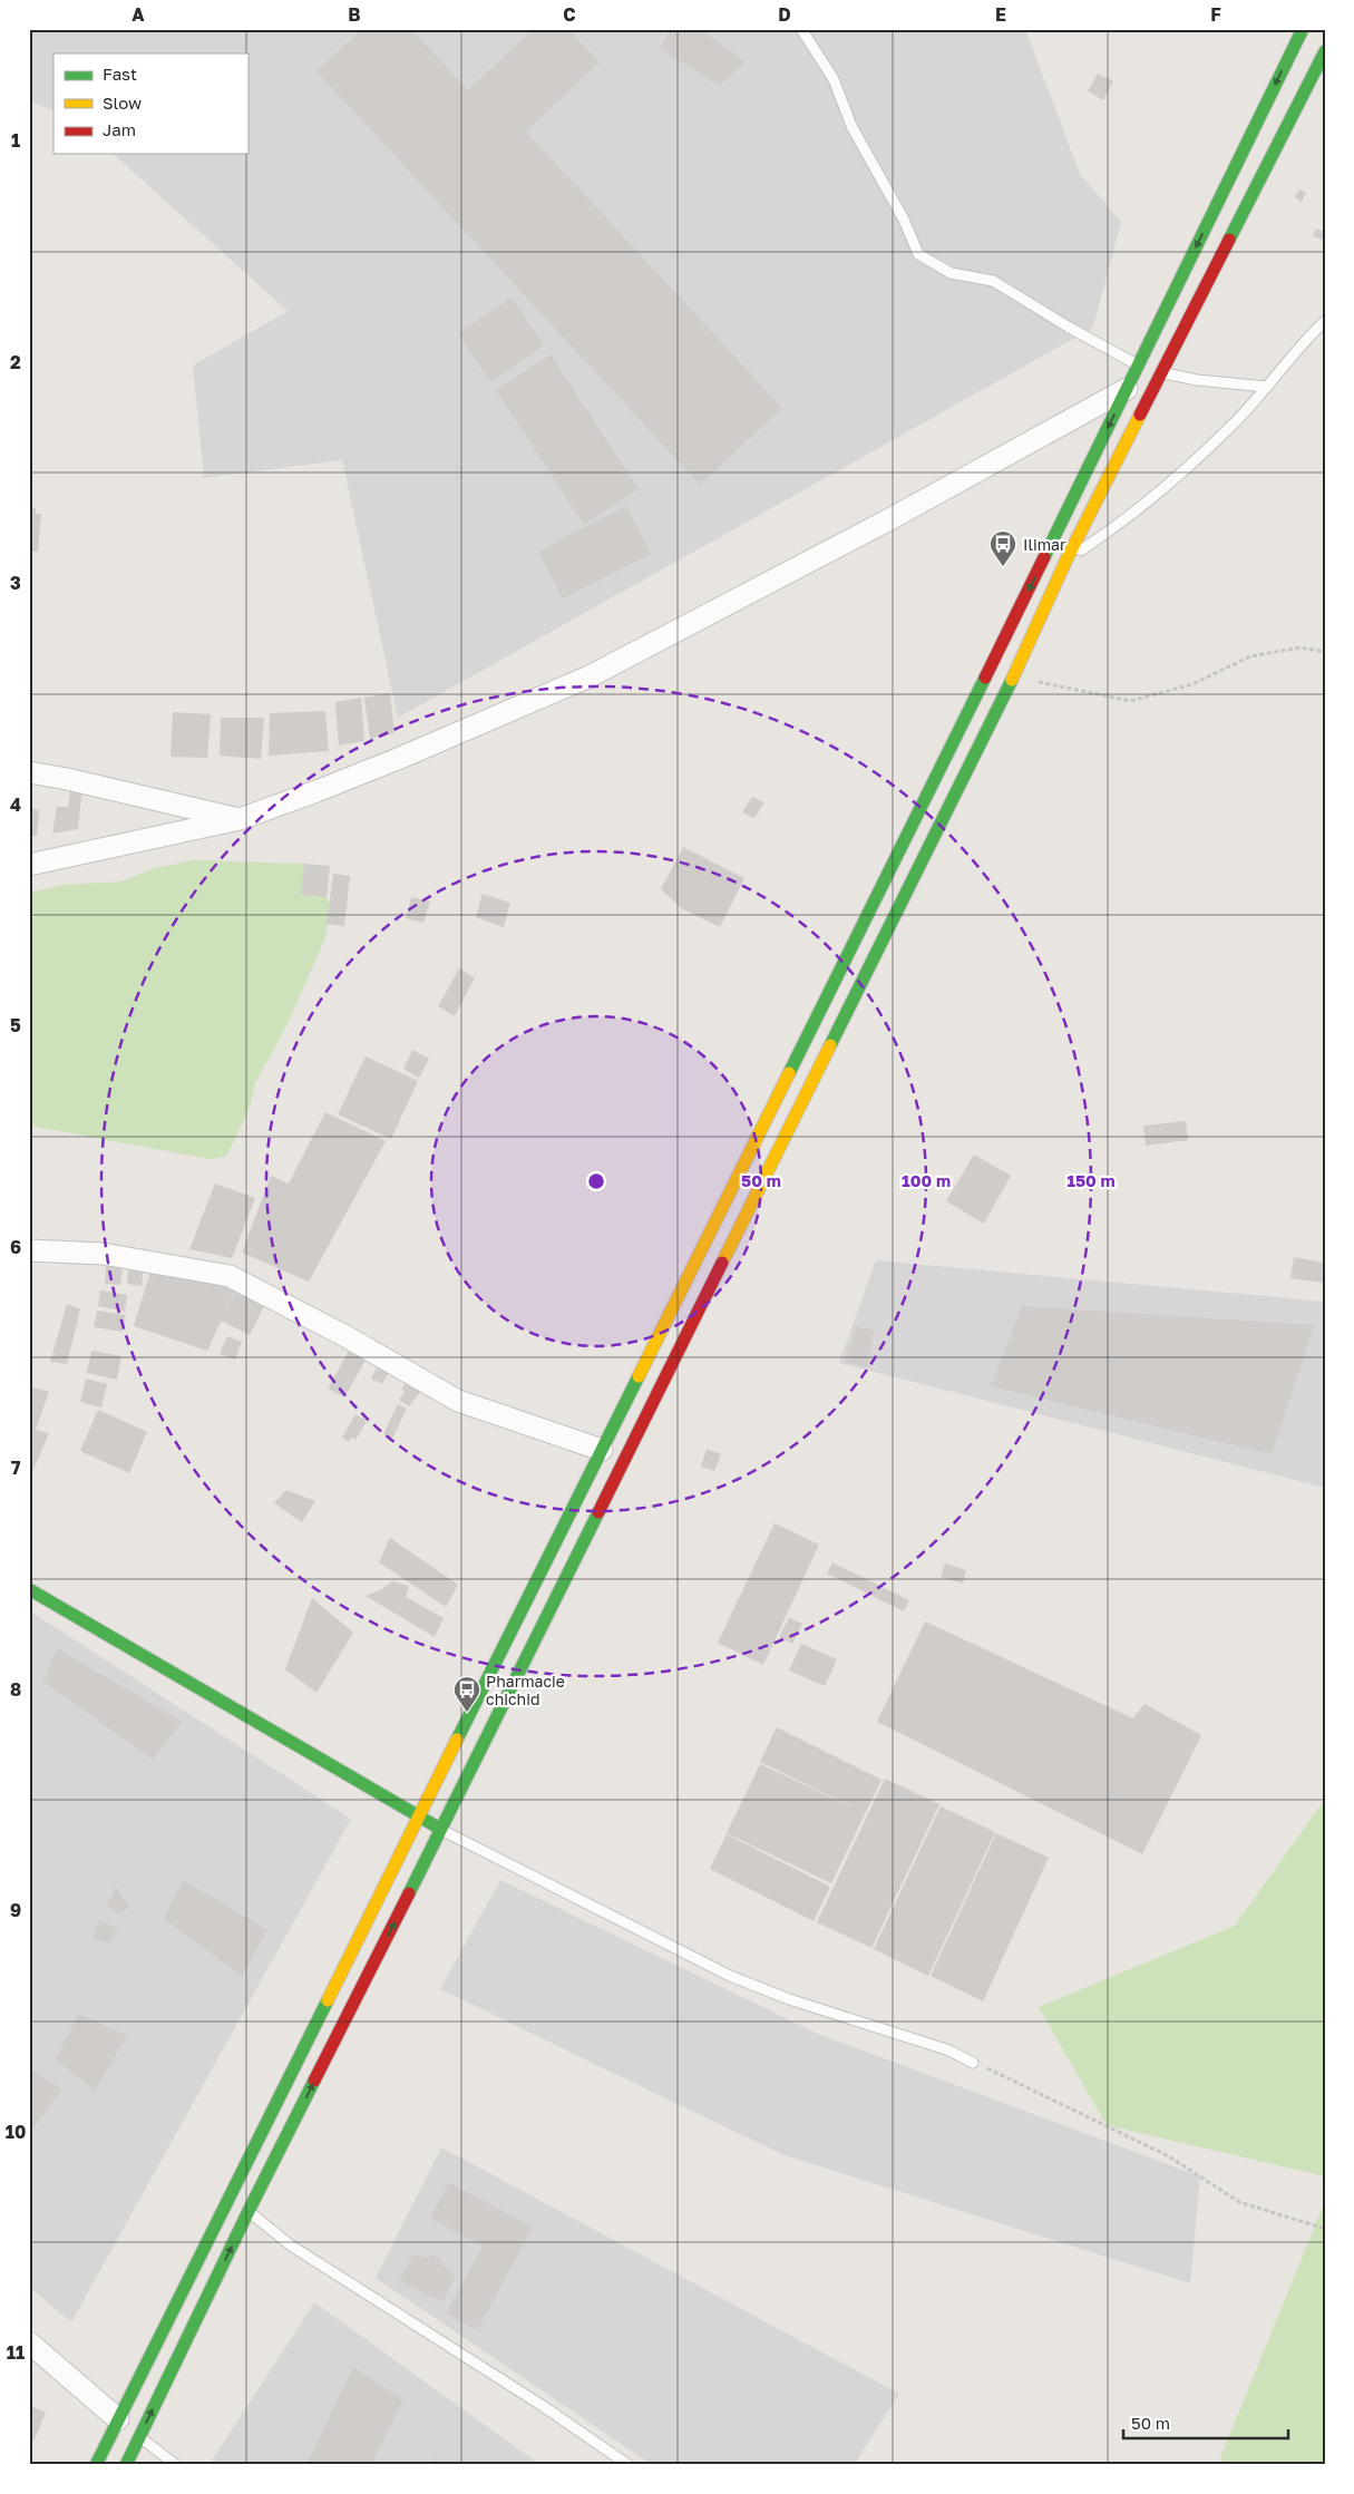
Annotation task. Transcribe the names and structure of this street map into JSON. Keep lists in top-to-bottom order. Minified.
{"places":{"bus stop":["Ilimar","Pharmacie chichid"]},"legend":["Fast","Slow","Jam"],"scale_bar":"50 m","grid":{"columns":["A","B","C","D","E","F"],"rows":["1","2","3","4","5","6","7","8","9","10","11"]},"rings":["50 m","100 m","150 m"]}
